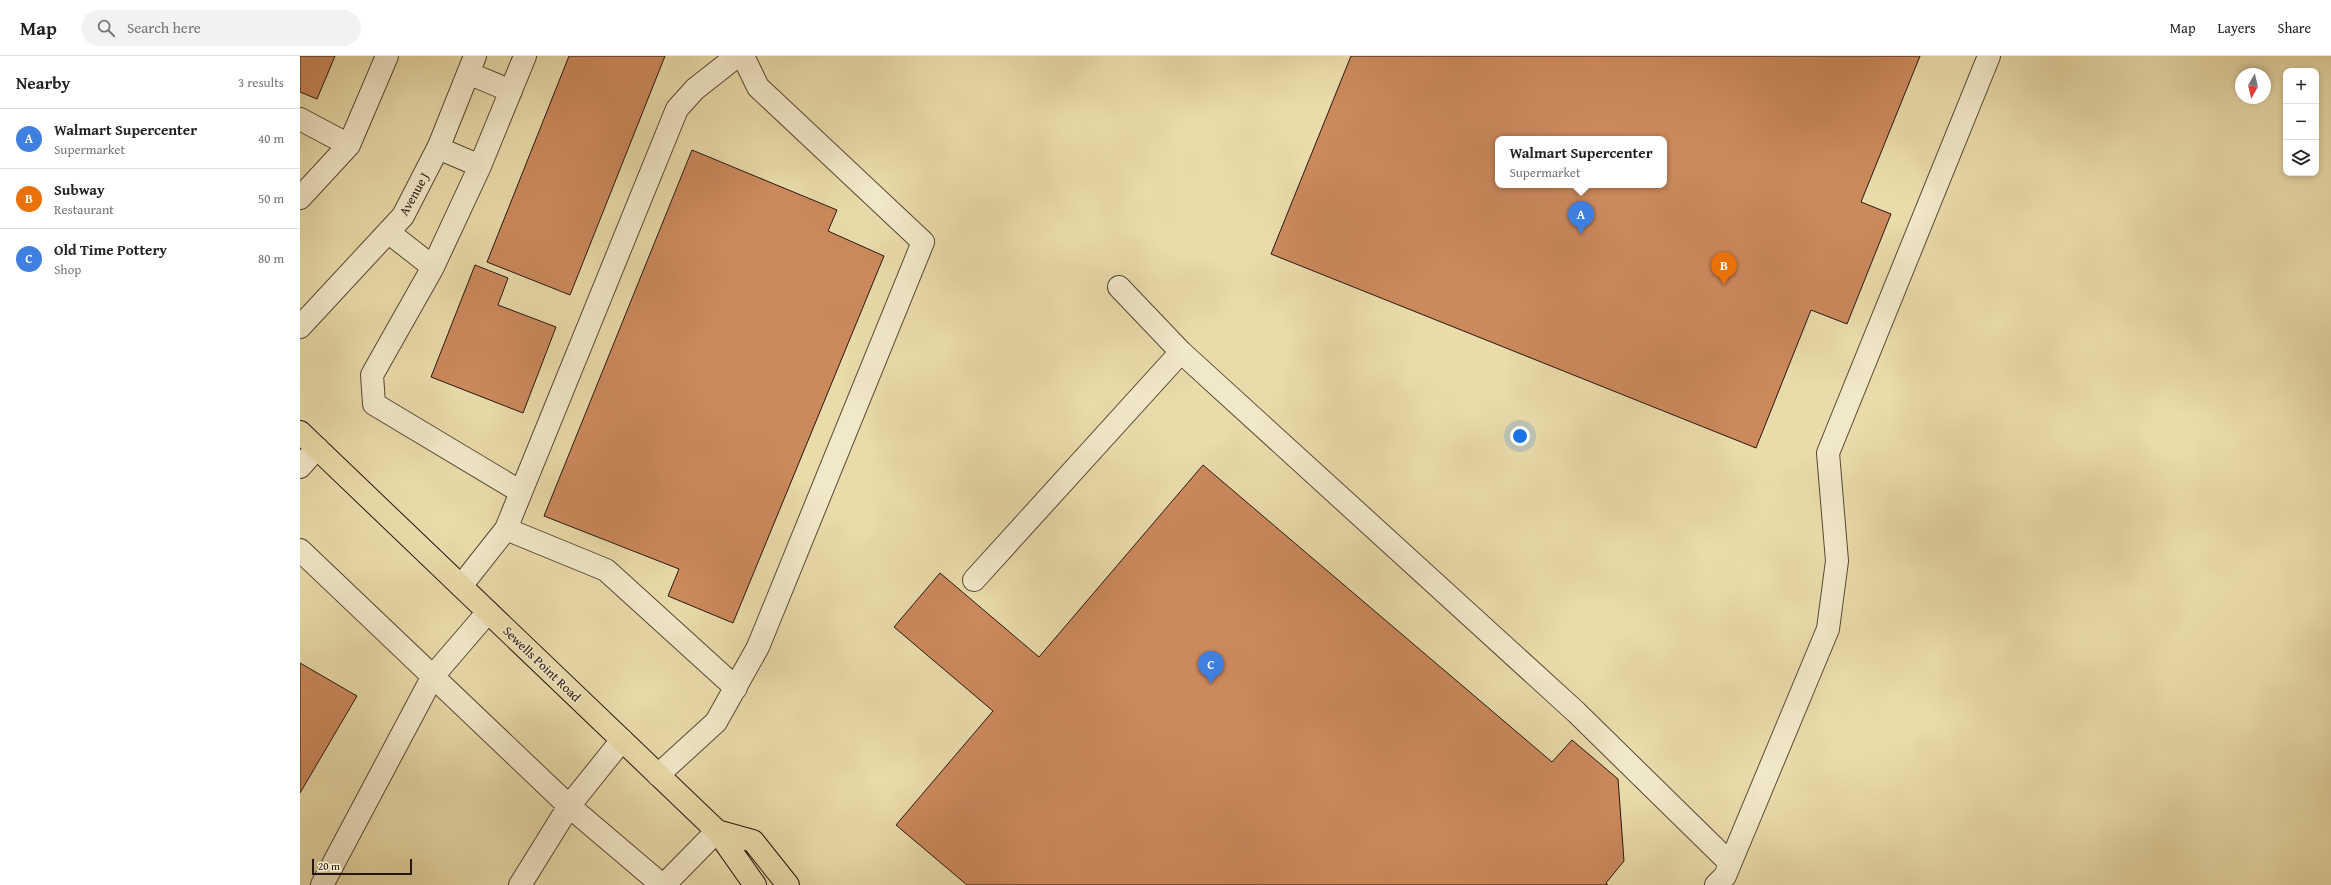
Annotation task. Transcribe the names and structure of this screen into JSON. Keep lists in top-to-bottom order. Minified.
{"streets":{"main road":["Sewells Point Road"],"street":["Avenue J"]},"scale_bar":"20 m","north":"bottom","page":{"header":"Map","search":"Search here","nav":["Map","Layers","Share"],"heading":["Nearby","3 results"],"map_buttons":["+","−"],"list":[{"mark":"A","name":"Walmart Supercenter","note":"Supermarket","value":"40 m"},{"mark":"B","name":"Subway","note":"Restaurant","value":"50 m"},{"mark":"C","name":"Old Time Pottery","note":"Shop","value":"80 m"}],"popup":["Walmart Supercenter","Supermarket"],"pins":["A","B","C"],"scale":"20 m"}}
